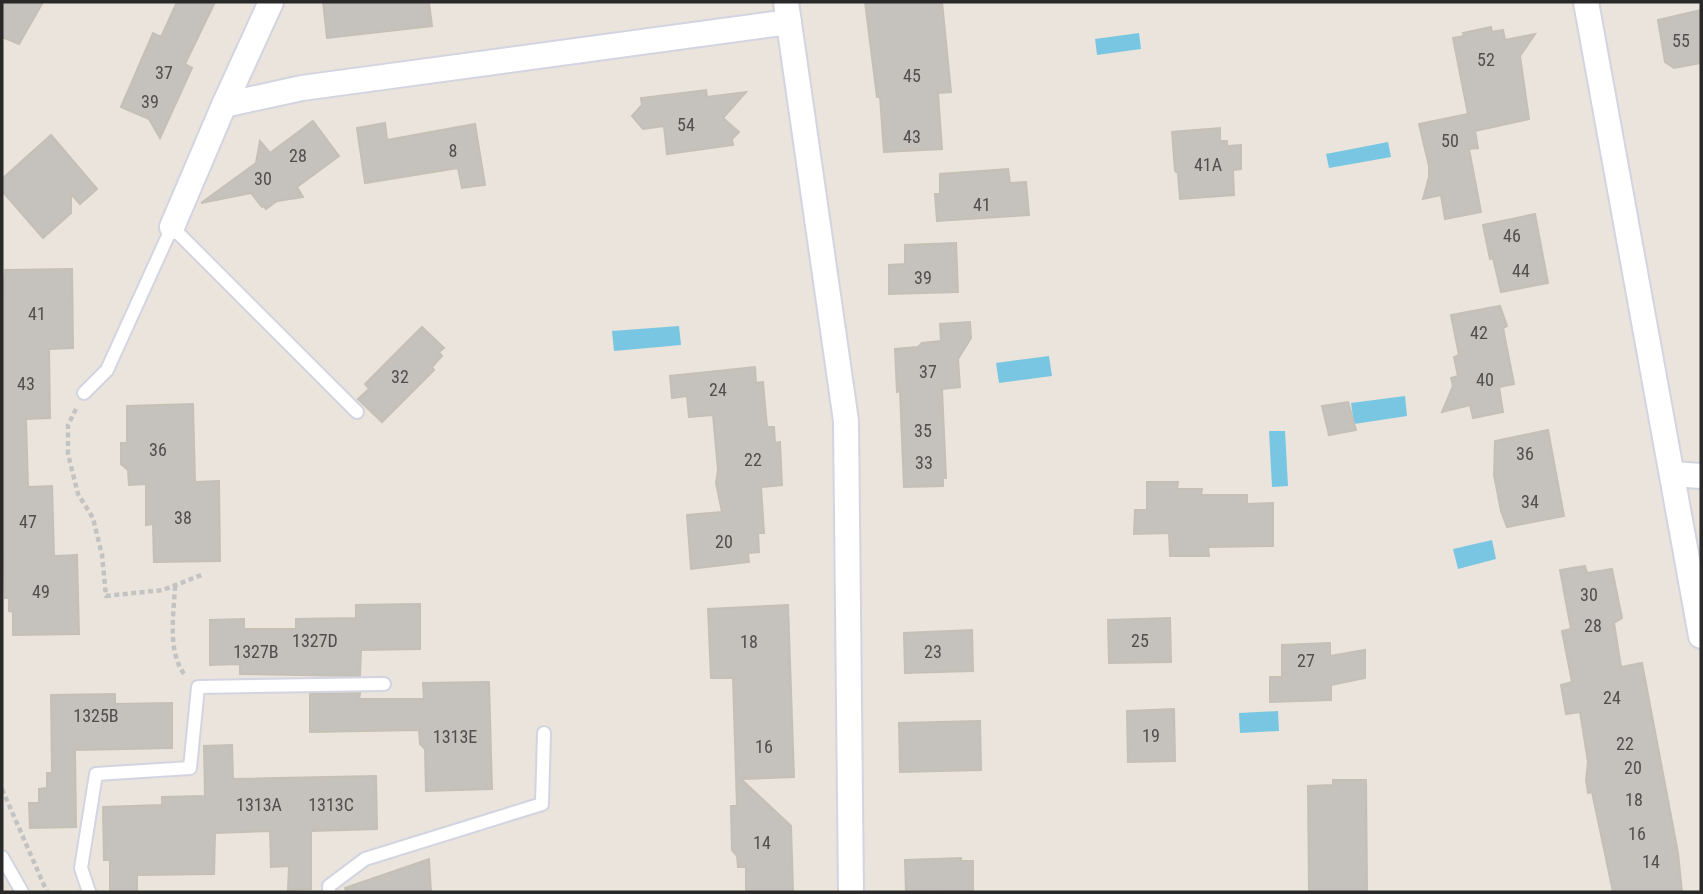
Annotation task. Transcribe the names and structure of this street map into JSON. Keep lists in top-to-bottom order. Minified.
{"house_numbers":["55","52","37","45","39","54","43","50","8","28","41A","30","41","46","44","39","41","42","37","32","40","43","24","35","36","36","22","33","34","38","47","20","49","30","28","1327D","25","18","1327B","23","27","24","1325B","19","1313E","22","16","20","18","1313A","1313C","16","14","14"]}
